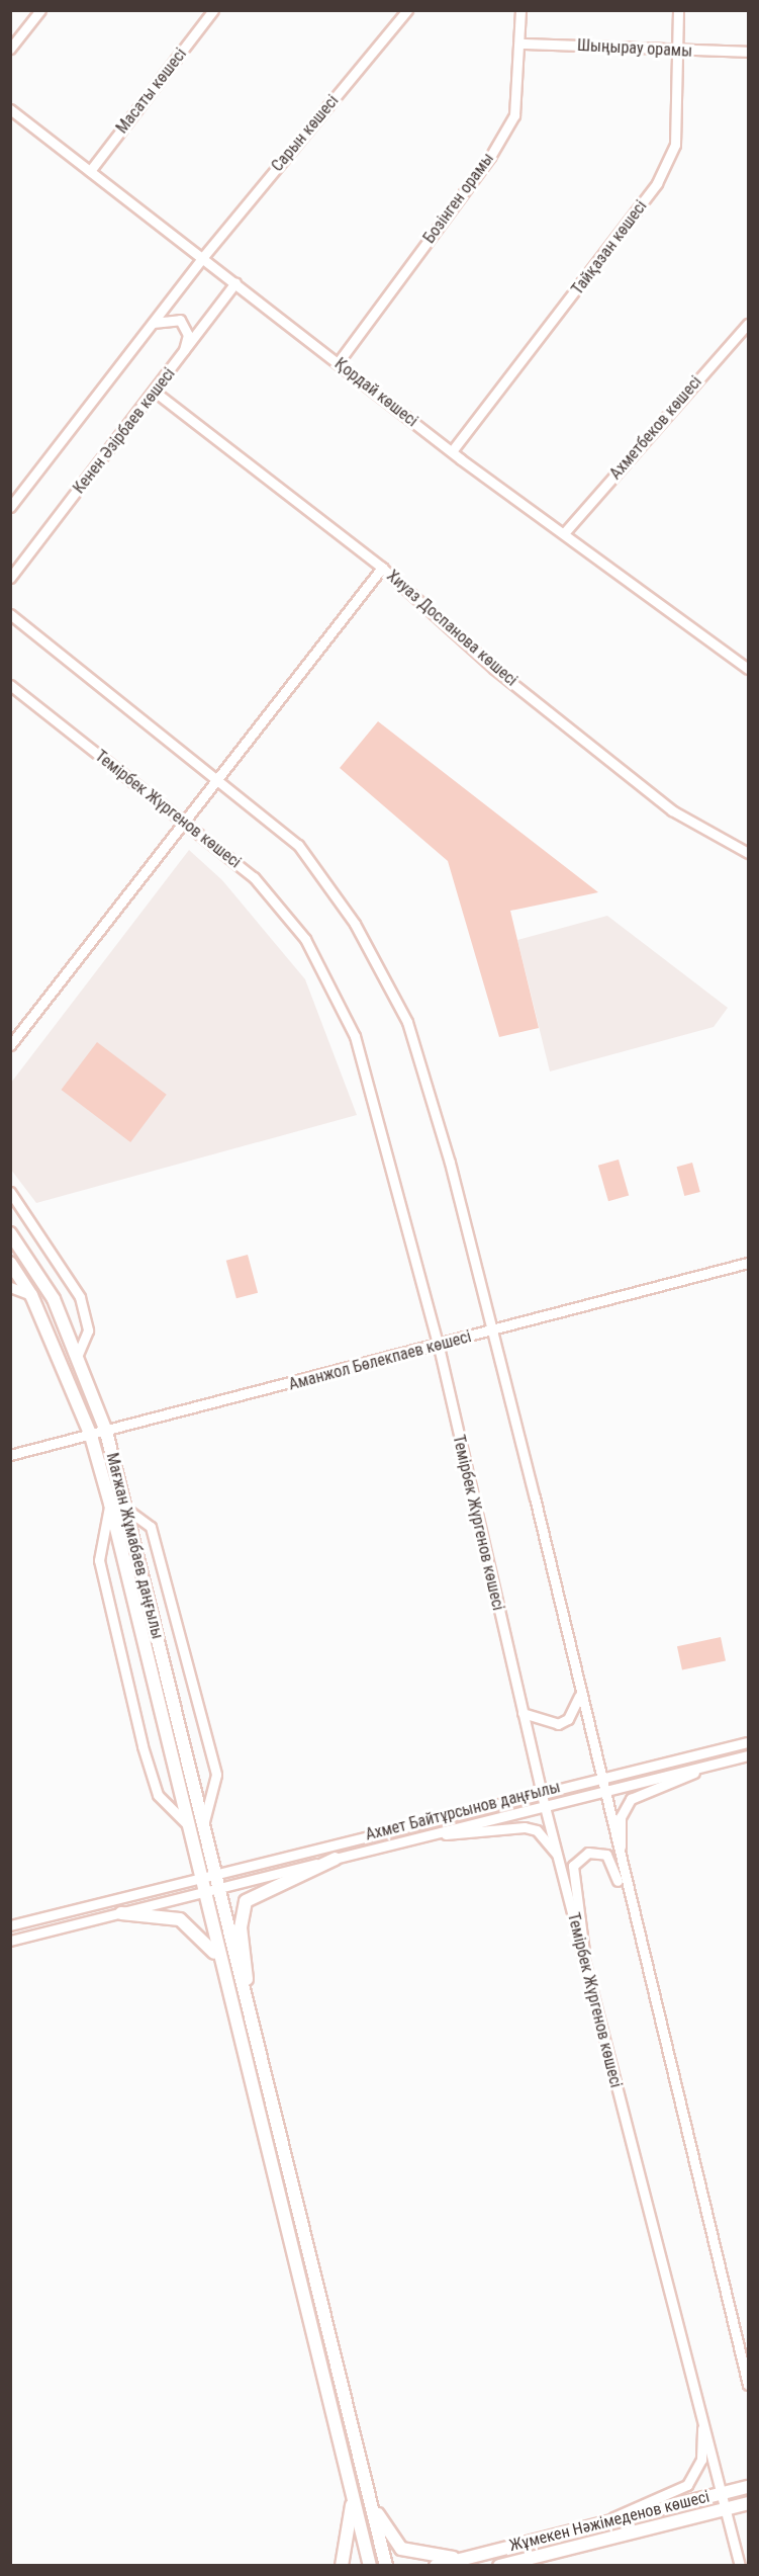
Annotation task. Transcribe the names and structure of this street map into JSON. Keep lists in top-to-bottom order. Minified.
{"streets":{"main road":["Мағжан Жұмабаев даңғылы","Жұмекен Нәжімеденов көшесі"],"street":["Шыңырау орамы","Масаты көшесі","Сарын көшесі","Бозінген орамы","Тайқазан көшесі","Қордай көшесі","Ахметбеков көшесі","Кенен Әзірбаев көшесі","Хиуаз Доспанова көшесі","Темірбек Жүргенов көшесі","Аманжол Бөлекпаев көшесі","Ахмет Байтұрсынов даңғылы"]},"crossings":[["Шыңырау орамы","Бозінген орамы"],["Шыңырау орамы","Тайқазан көшесі"],["Масаты көшесі","Қордай көшесі"],["Сарын көшесі","Қордай көшесі"],["Бозінген орамы","Қордай көшесі"],["Тайқазан көшесі","Қордай көшесі"],["Қордай көшесі","Ахметбеков көшесі"],["Қордай көшесі","Кенен Әзірбаев көшесі"],["Хиуаз Доспанова көшесі","Темірбек Жүргенов көшесі"],["Темірбек Жүргенов көшесі","Аманжол Бөлекпаев көшесі"],["Темірбек Жүргенов көшесі","Ахмет Байтұрсынов даңғылы"],["Темірбек Жүргенов көшесі","Жұмекен Нәжімеденов көшесі"],["Аманжол Бөлекпаев көшесі","Мағжан Жұмабаев даңғылы"],["Мағжан Жұмабаев даңғылы","Ахмет Байтұрсынов даңғылы"]]}
